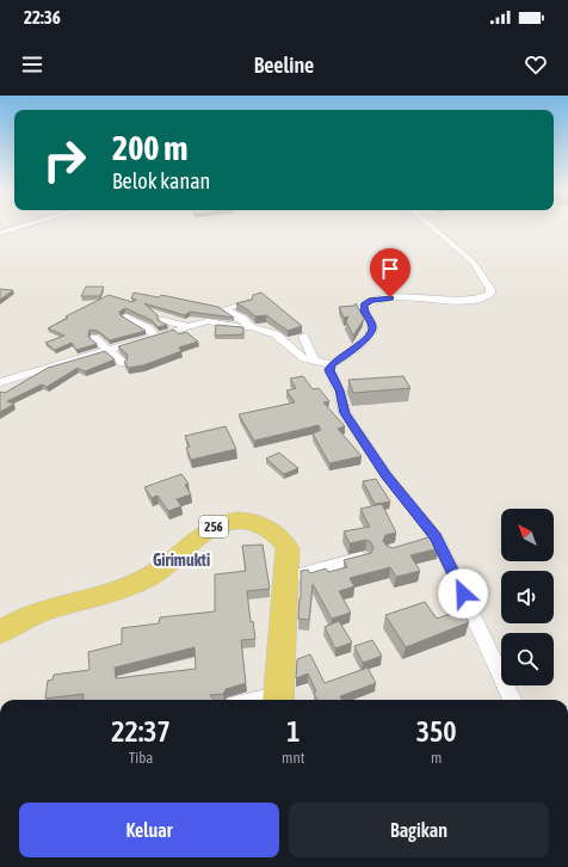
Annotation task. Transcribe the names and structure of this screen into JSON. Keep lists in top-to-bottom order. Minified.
{"streets":{"main road":["256"]},"districts":["Girimukti"],"north":"top left","page":{"status":"22:36","header":"Beeline","turn":["200 m","Belok kanan"],"eta":["22:37","Tiba","1","mnt","350","m"],"buttons":["Keluar","Bagikan"]}}
